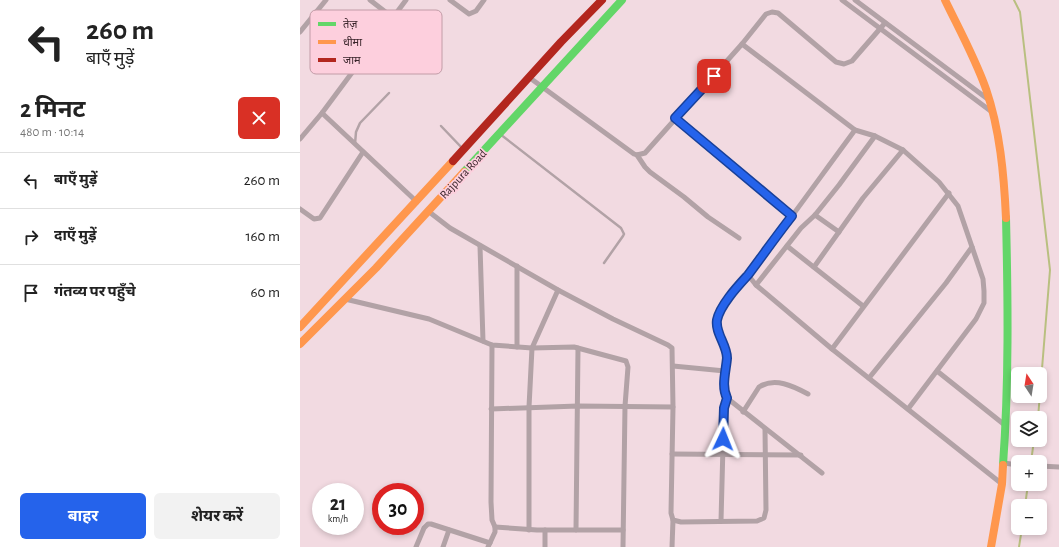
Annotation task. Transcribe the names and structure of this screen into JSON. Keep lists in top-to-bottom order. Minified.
{"streets":{"main road":["Rajpura Road"]},"legend":["तेज़","धीमा","जाम"],"north":"top","page":{"turn":["260 m","बाएँ मुड़ें"],"heading":["2 मिनट","480 m · 10:14"],"list":[{"name":"बाएँ मुड़ें","value":"260 m"},{"name":"दाएँ मुड़ें","value":"160 m"},{"name":"गंतव्य पर पहुँचे","value":"60 m"}],"map_buttons":["+","−"],"speed":"21 km/h","limit":"30","buttons":["बाहर","शेयर करें"]}}
